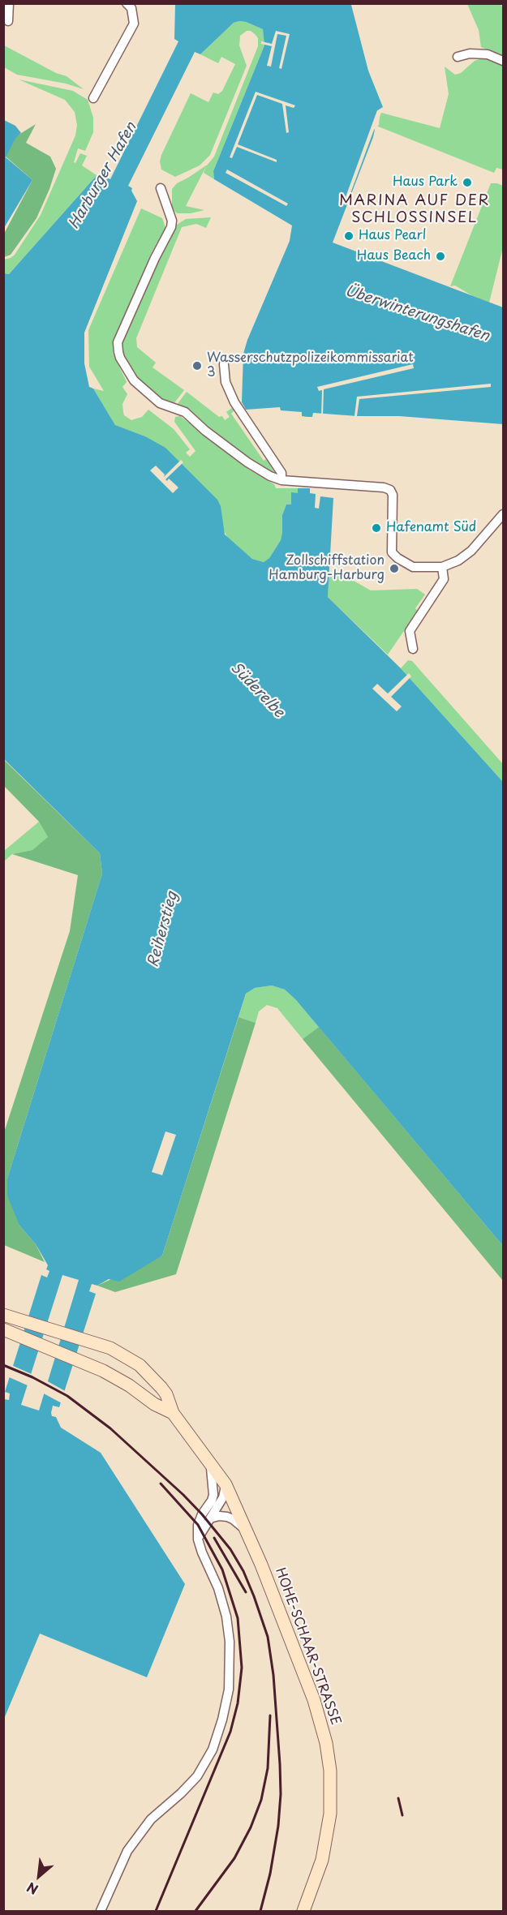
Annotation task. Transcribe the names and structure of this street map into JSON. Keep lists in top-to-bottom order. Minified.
{"streets":{"main road":["HOHE-SCHAAR-STRASSE"]},"districts":["MARINA AUF DER SCHLOSSINSEL"],"water":["Harburger Hafen","Überwinterungshafen","Süderelbe","Reiherstieg"],"places":["Haus Park","Haus Pearl","Haus Beach","Wasserschutzpolizeikommissariat 3","Hafenamt Süd","Zollschiffstation Hamburg-Harburg"],"north":"bottom left"}
